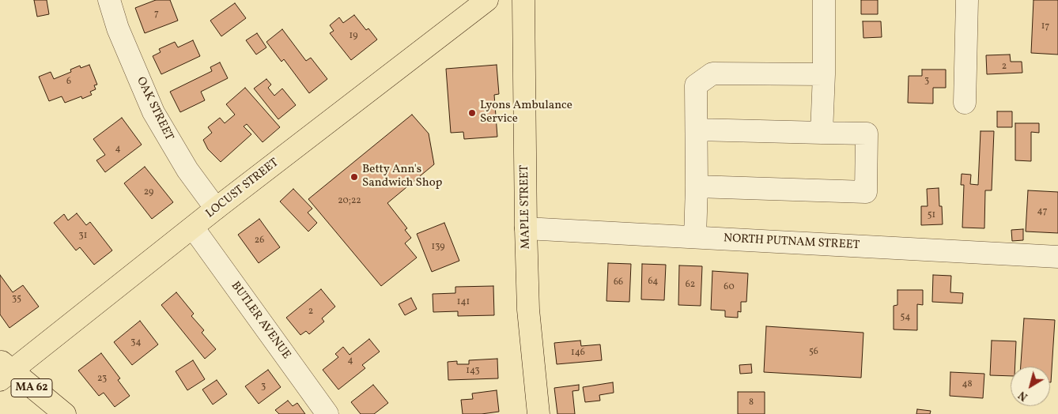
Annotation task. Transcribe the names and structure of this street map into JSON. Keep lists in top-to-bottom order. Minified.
{"streets":{"main road":["LOCUST STREET","MAPLE STREET","MA 62"],"street":["OAK STREET","NORTH PUTNAM STREET","BUTLER AVENUE"]},"crossings":[["OAK STREET","LOCUST STREET"],["LOCUST STREET","BUTLER AVENUE"],["LOCUST STREET","MA 62"],["MAPLE STREET","NORTH PUTNAM STREET"]],"places":["Lyons Ambulance Service","Betty Ann's Sandwich Shop"],"house_numbers":["7","17","19","2","3","6","4","29","20;22","47","51","31","26","139","64","66","62","60","35","141","2","54","34","56","146","4","143","23","48","3","8"],"north":"bottom left"}
